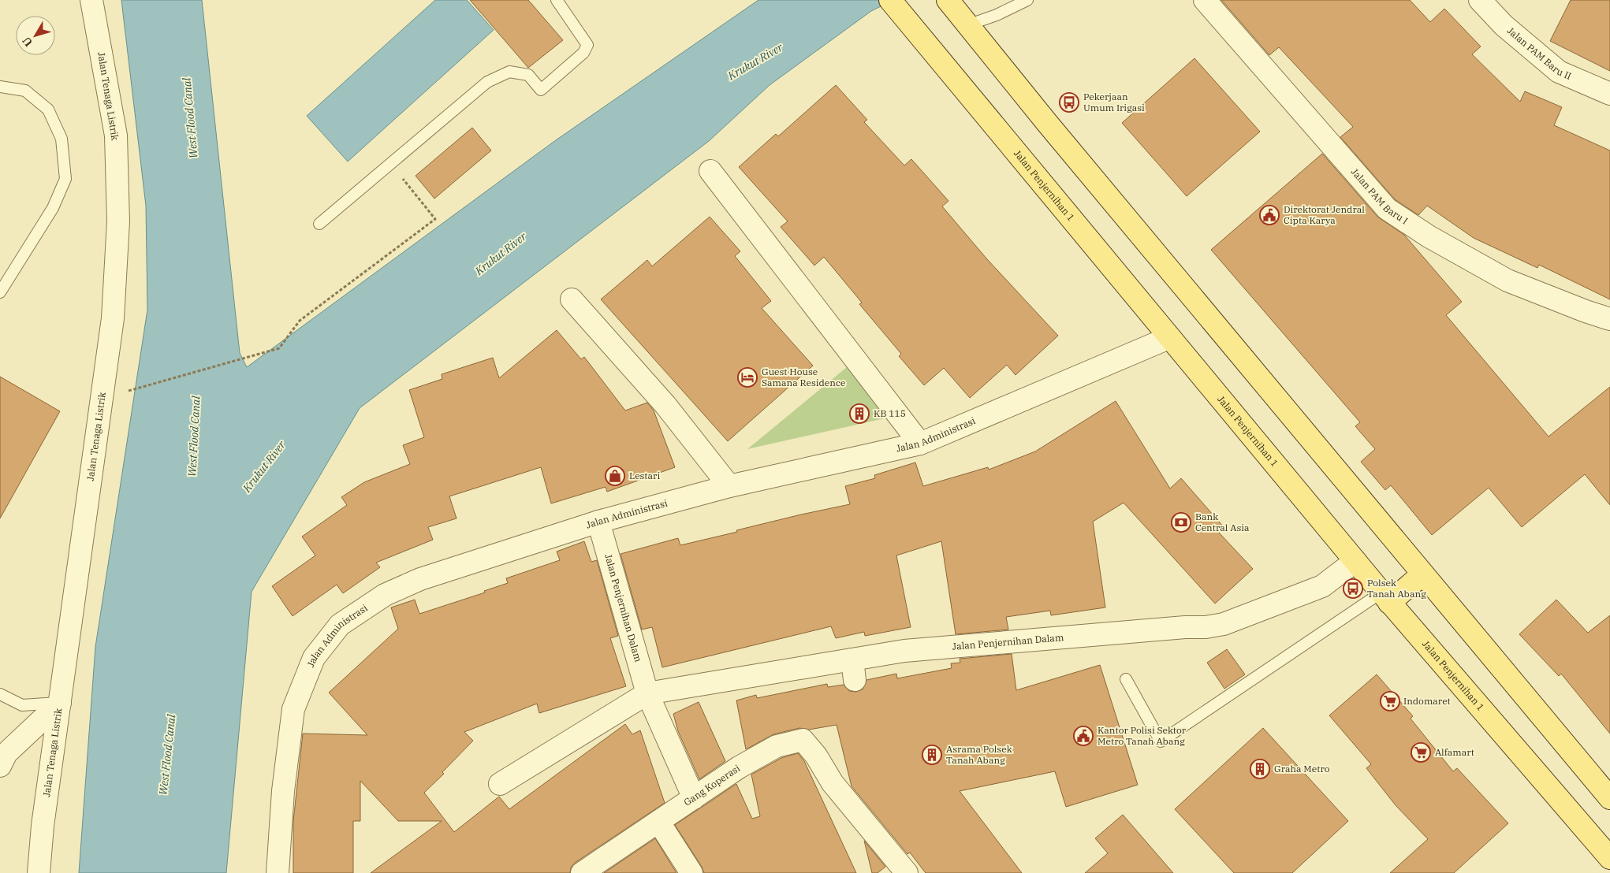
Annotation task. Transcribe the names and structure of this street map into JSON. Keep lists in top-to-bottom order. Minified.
{"streets":{"main road":["Jalan Penjernihan 1"],"street":["Jalan PAM Baru II","Jalan Tenaga Listrik","Jalan PAM Baru I","Jalan Administrasi","Jalan Penjernihan Dalam","Gang Koperasi"]},"crossings":[["Jalan Penjernihan 1","Jalan Administrasi"],["Jalan Penjernihan 1","Jalan Penjernihan Dalam"],["Jalan Administrasi","Jalan Penjernihan Dalam"]],"water":["Krukut River","West Flood Canal"],"places":{"bus stop":["Pekerjaan Umum Irigasi","Polsek Tanah Abang"],"public building":["Direktorat Jendral Cipta Karya","Kantor Polisi Sektor Metro Tanah Abang"],"hotel":["Guest House Samana Residence"],"building":["KB 115","Asrama Polsek Tanah Abang","Graha Metro"],"shop":["Lestari"],"bank":["Bank Central Asia"],"supermarket":["Indomaret","Alfamart"]},"north":"bottom left"}
